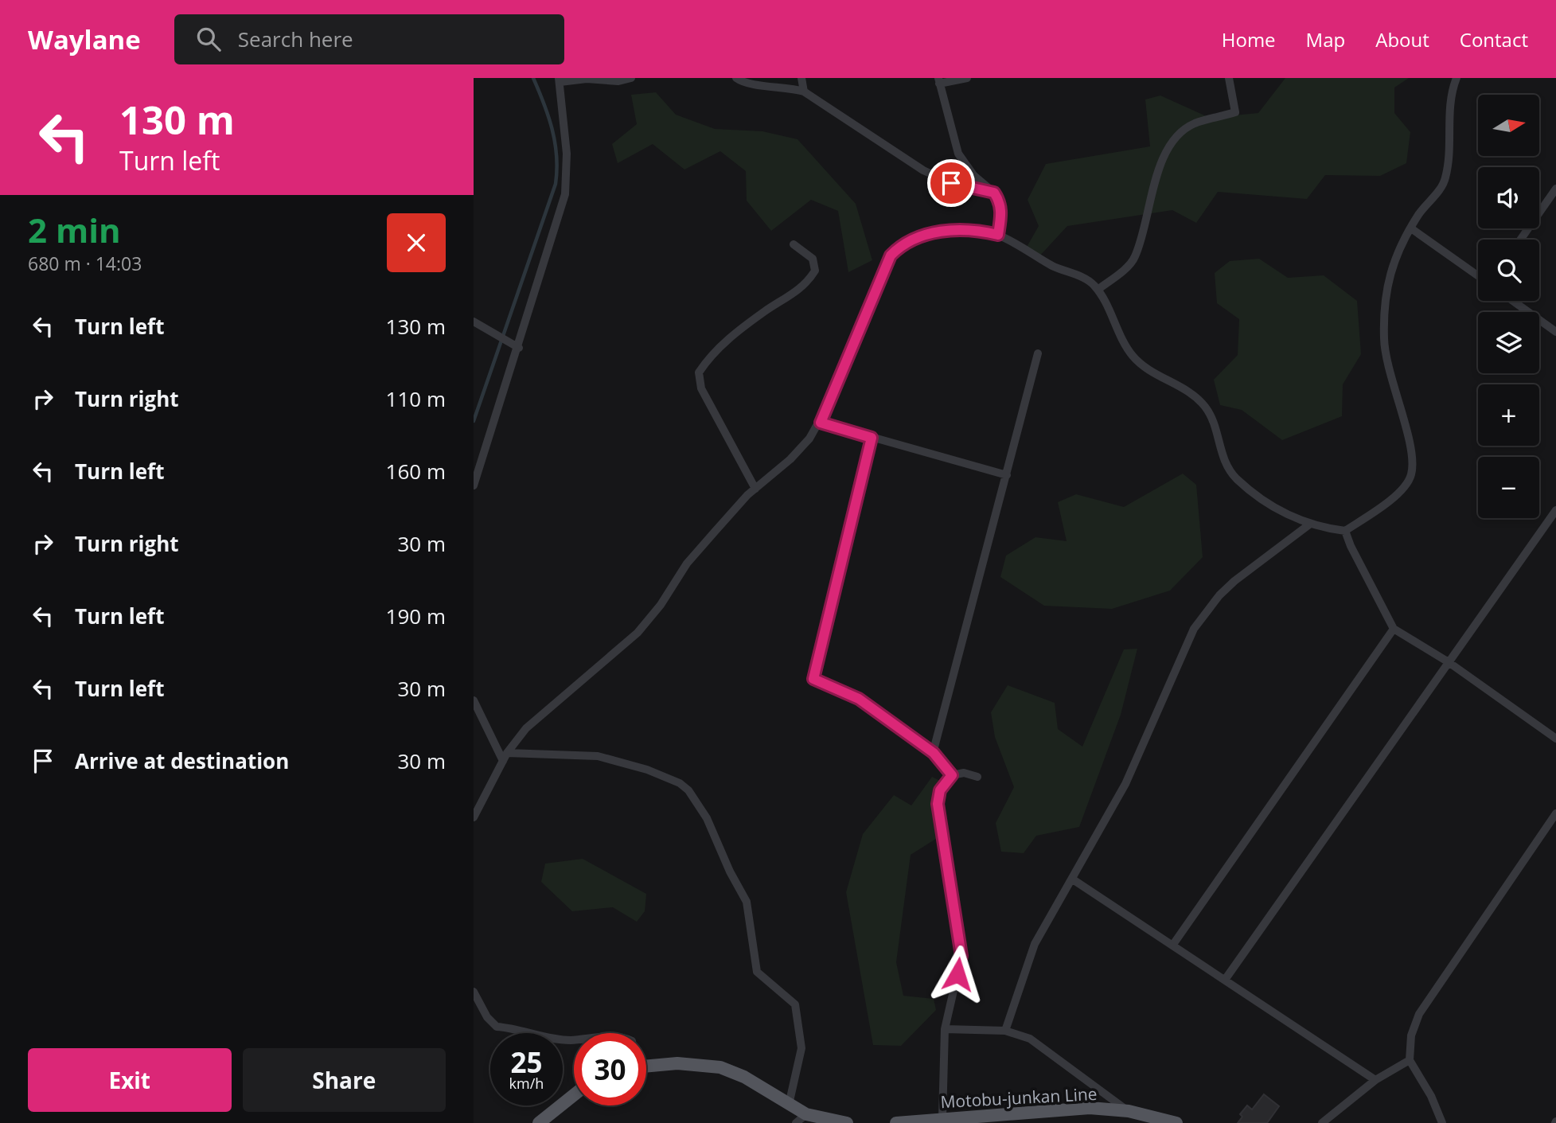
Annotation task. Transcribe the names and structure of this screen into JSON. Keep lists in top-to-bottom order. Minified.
{"streets":{"main road":["Motobu-junkan Line"]},"north":"right","page":{"header":"Waylane","search":"Search here","nav":["Home","Map","About","Contact"],"turn":["130 m","Turn left"],"map_buttons":["+","−"],"heading":["2 min","680 m · 14:03"],"list":[{"name":"Turn left","value":"130 m"},{"name":"Turn right","value":"110 m"},{"name":"Turn left","value":"160 m"},{"name":"Turn right","value":"30 m"},{"name":"Turn left","value":"190 m"},{"name":"Turn left","value":"30 m"},{"name":"Arrive at destination","value":"30 m"}],"speed":"25 km/h","limit":"30","buttons":["Exit","Share"]}}
